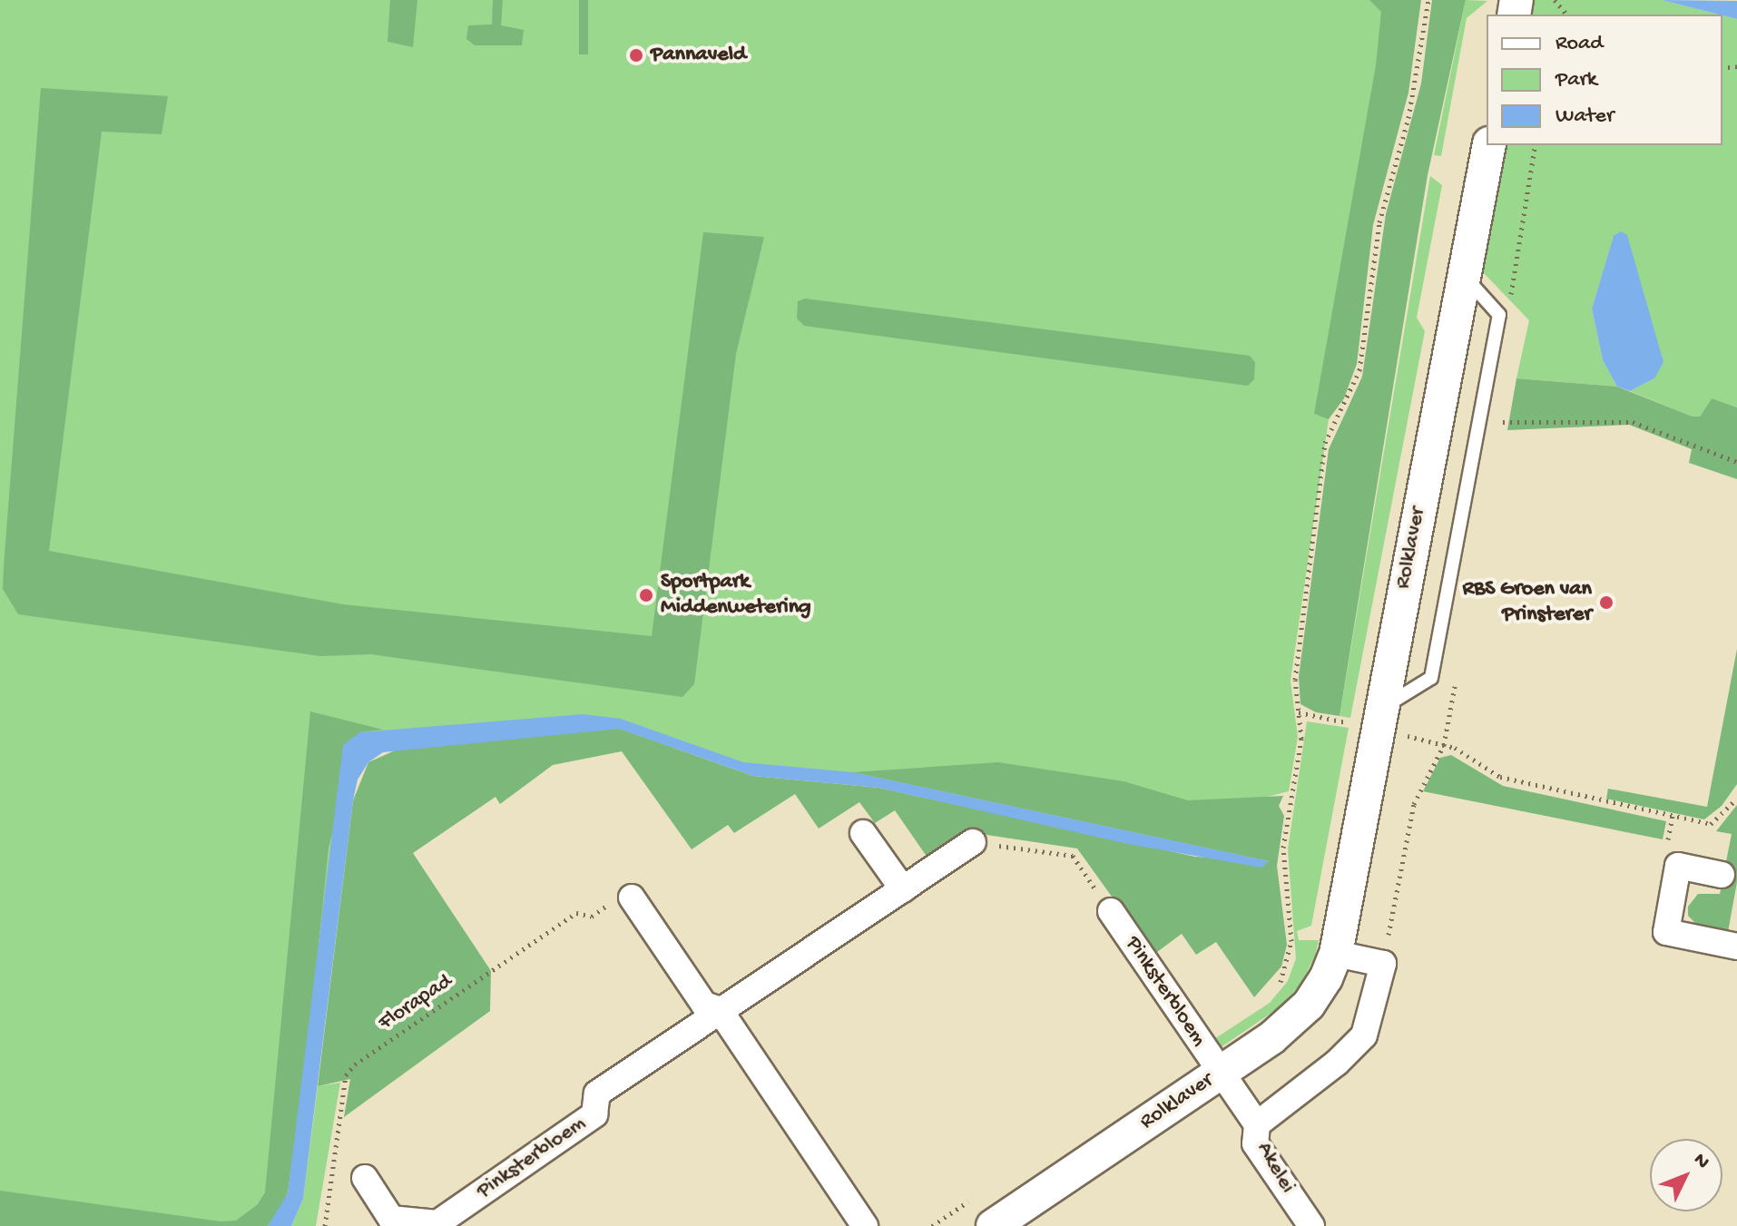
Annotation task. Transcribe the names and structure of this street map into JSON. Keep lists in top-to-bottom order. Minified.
{"streets":{"street":["Rolklaver","Pinksterbloem","Akelei"],"path":["Florapad"]},"crossings":[["Rolklaver","Pinksterbloem"],["Rolklaver","Akelei"],["Pinksterbloem","Akelei"]],"places":["Pannaveld","Sportpark Middenwetering","RBS Groen van Prinsterer"],"legend":["Road","Park","Water"],"north":"top right"}
